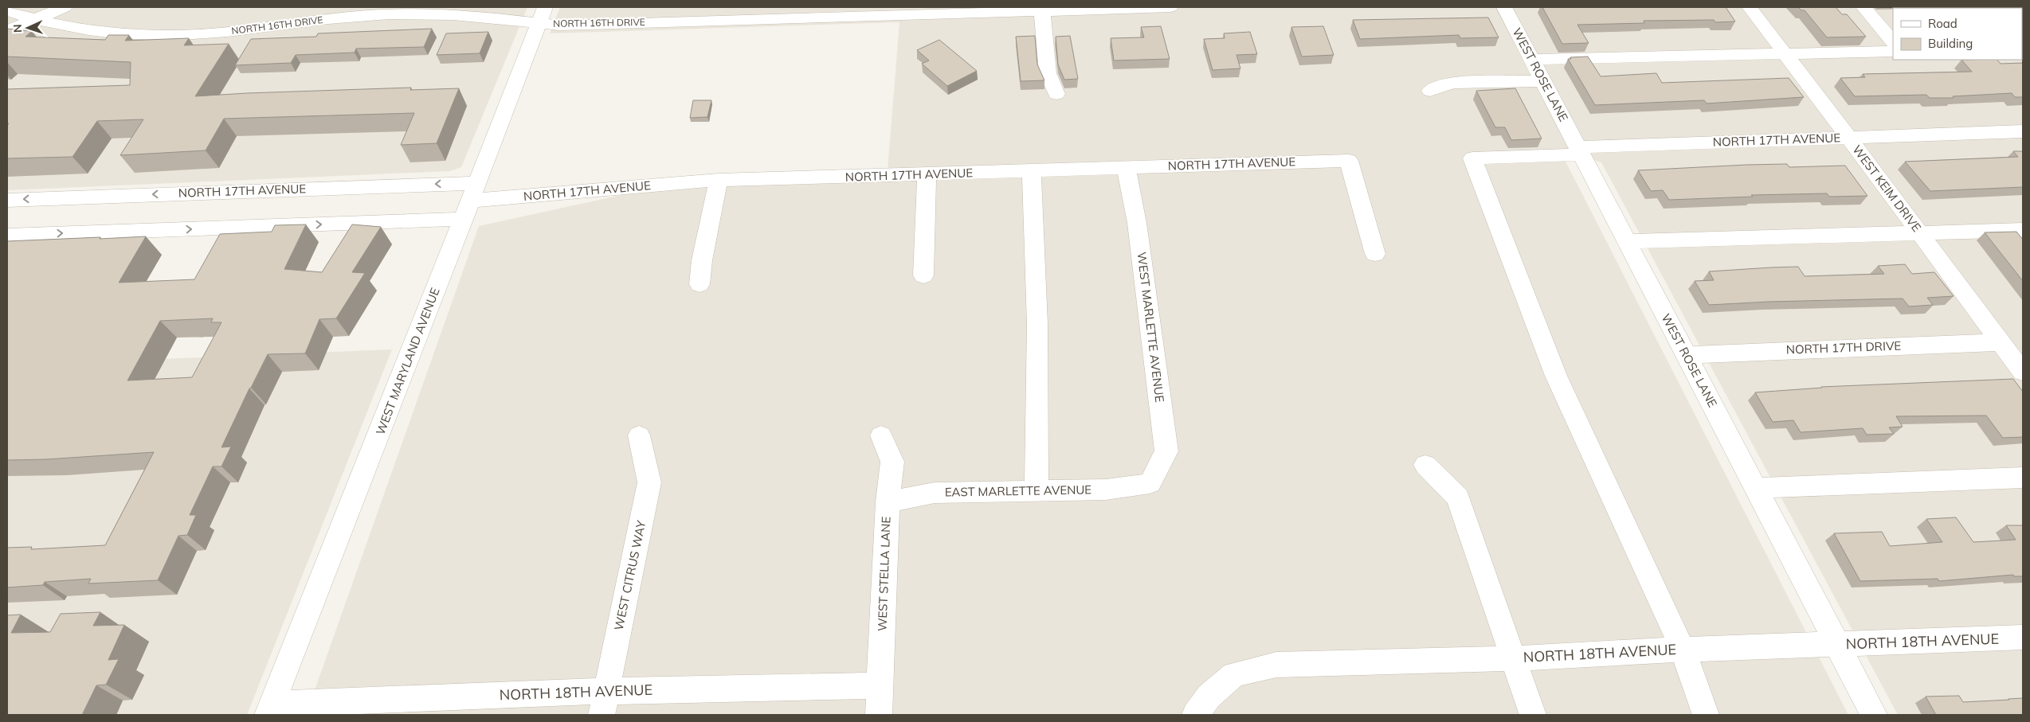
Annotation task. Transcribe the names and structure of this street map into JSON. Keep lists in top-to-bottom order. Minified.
{"streets":{"street":["NORTH 16TH DRIVE","WEST ROSE LANE","NORTH 17TH AVENUE","WEST KEIM DRIVE","WEST MARLETTE AVENUE","NORTH 17TH DRIVE","WEST MARYLAND AVENUE","EAST MARLETTE AVENUE","WEST STELLA LANE","WEST CITRUS WAY","NORTH 18TH AVENUE"]},"crossings":[["NORTH 16TH DRIVE","WEST MARYLAND AVENUE"],["WEST ROSE LANE","NORTH 17TH AVENUE"],["WEST ROSE LANE","NORTH 17TH DRIVE"],["WEST ROSE LANE","NORTH 18TH AVENUE"],["NORTH 17TH AVENUE","WEST KEIM DRIVE"],["NORTH 17TH AVENUE","WEST MARLETTE AVENUE"],["NORTH 17TH AVENUE","WEST MARYLAND AVENUE"],["NORTH 17TH AVENUE","NORTH 18TH AVENUE"],["WEST KEIM DRIVE","NORTH 17TH DRIVE"],["WEST MARLETTE AVENUE","EAST MARLETTE AVENUE"],["WEST MARYLAND AVENUE","NORTH 18TH AVENUE"],["EAST MARLETTE AVENUE","WEST STELLA LANE"],["WEST STELLA LANE","NORTH 18TH AVENUE"],["WEST CITRUS WAY","NORTH 18TH AVENUE"]],"legend":["Road","Building"],"north":"left"}
